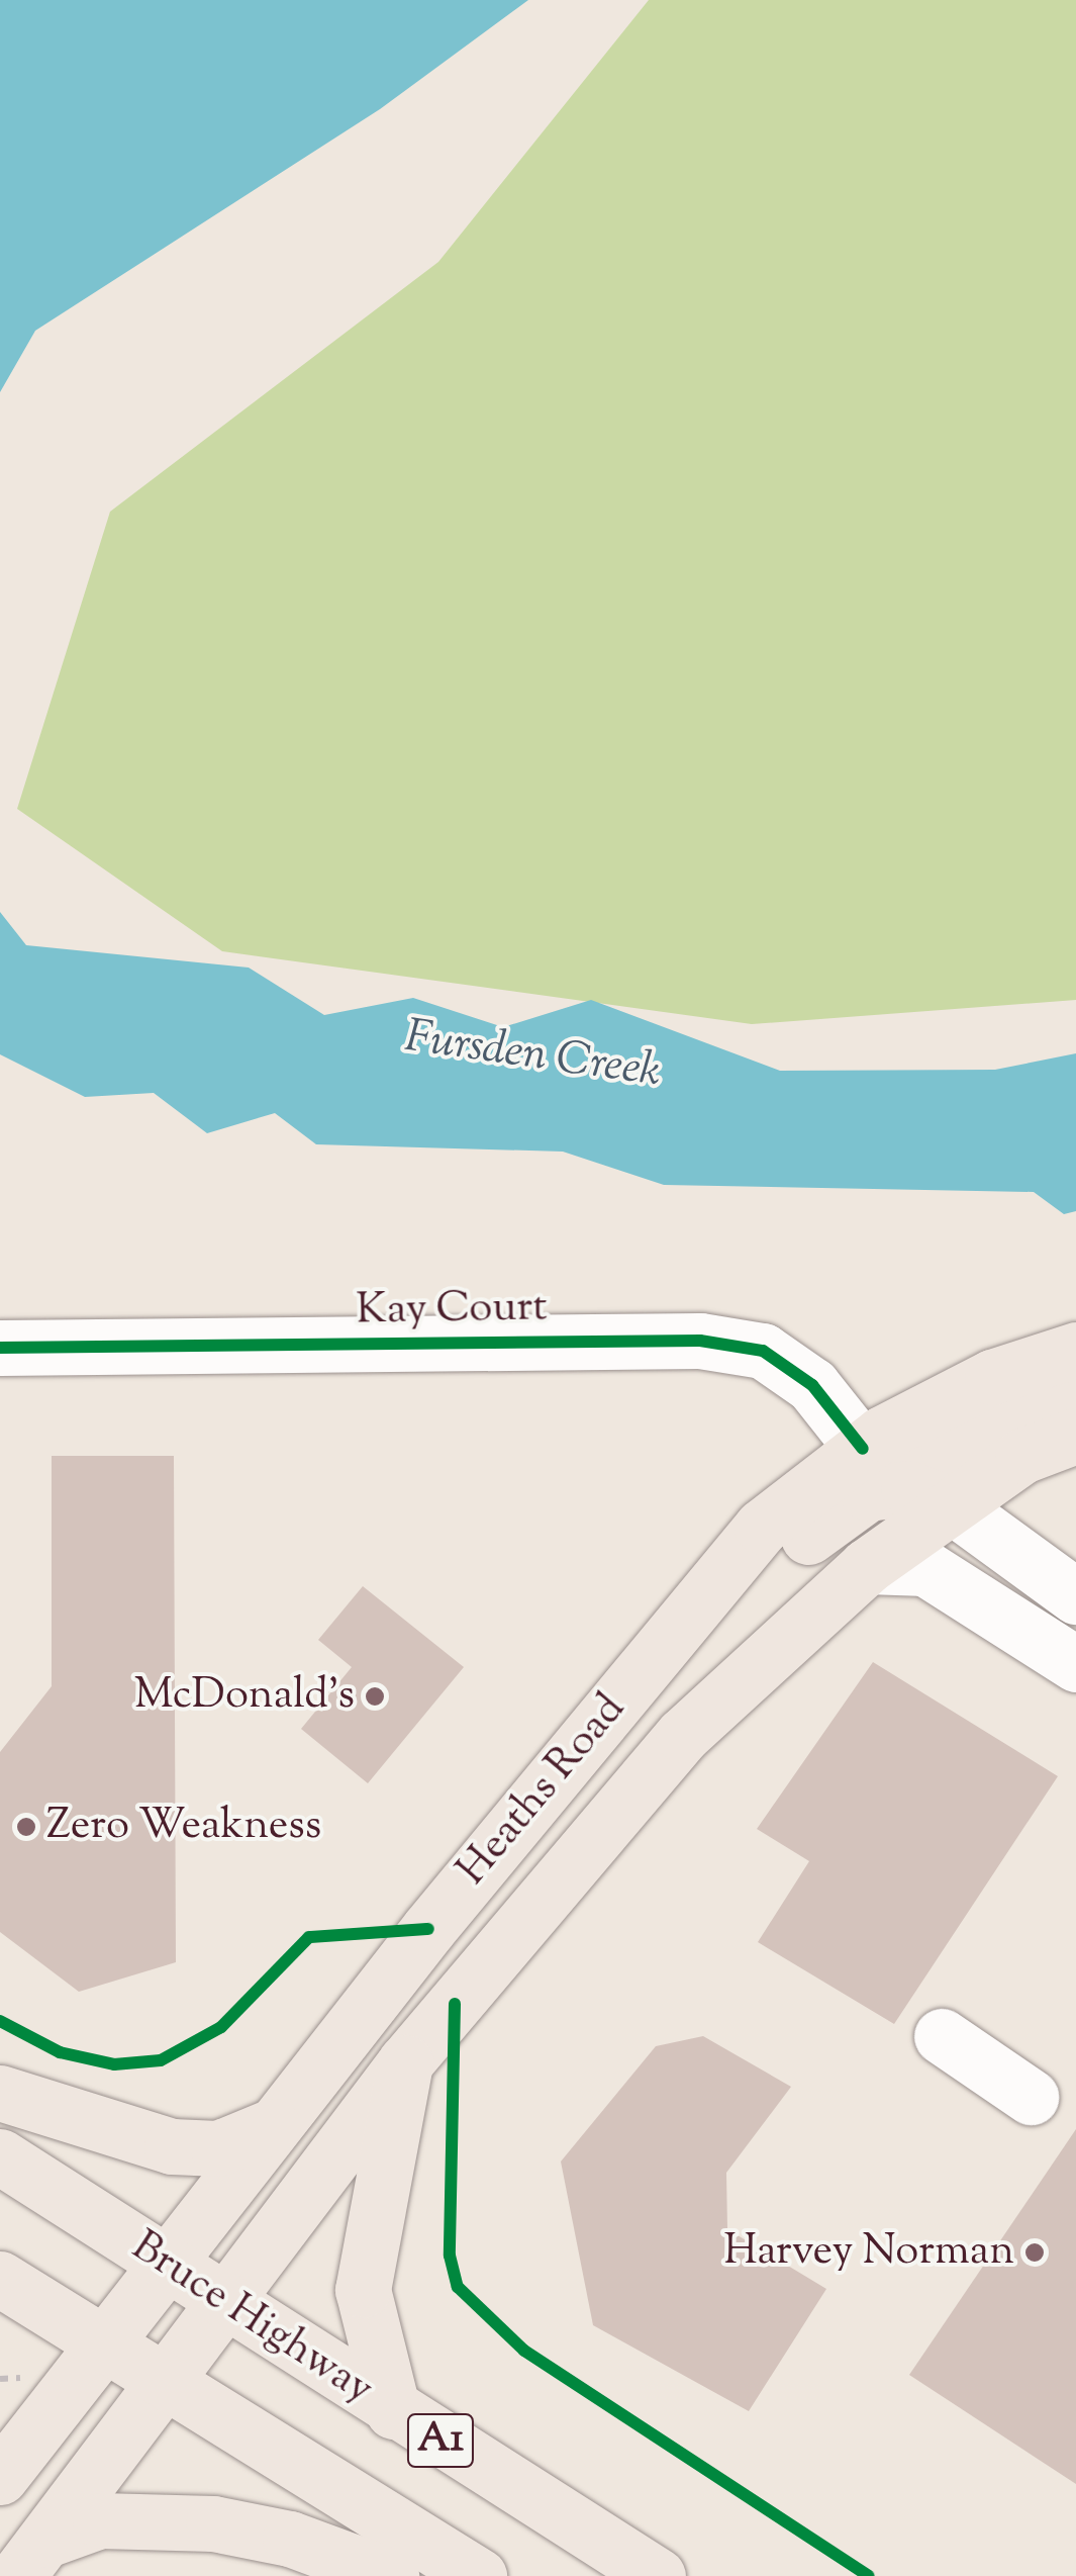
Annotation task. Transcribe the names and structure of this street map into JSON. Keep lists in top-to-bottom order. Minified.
{"streets":{"main road":["Heaths Road","Bruce Highway","A1"],"street":["Kay Court"]},"crossings":[["Kay Court","Heaths Road"],["Heaths Road","Bruce Highway"],["Heaths Road","A1"]],"water":["Fursden Creek"],"places":["McDonald's","Zero Weakness","Harvey Norman"]}
